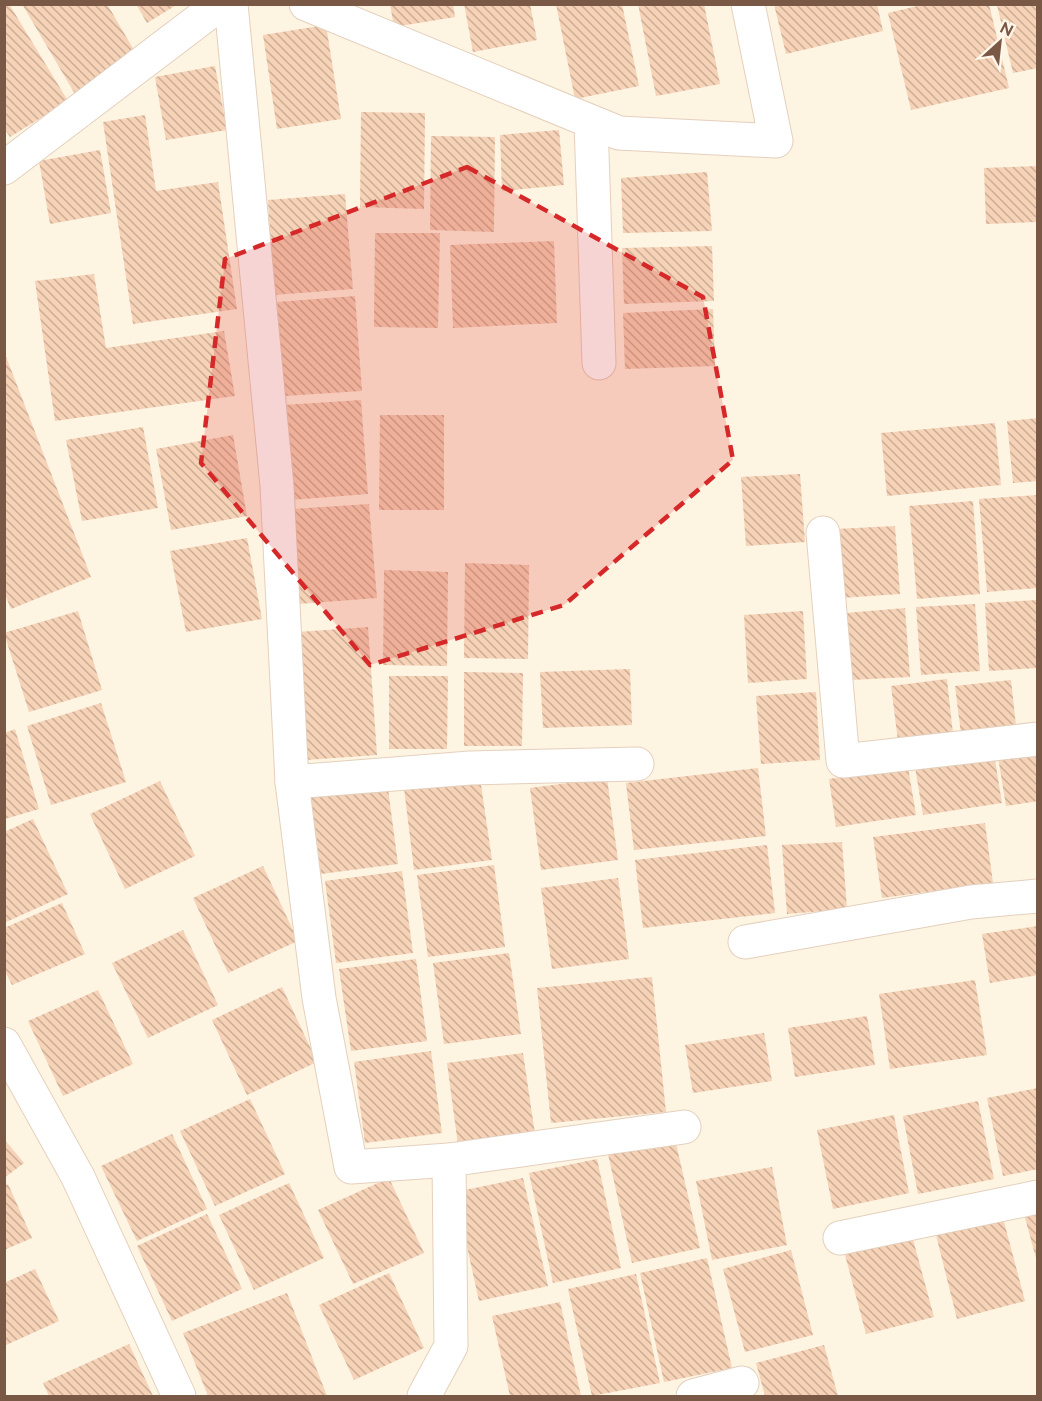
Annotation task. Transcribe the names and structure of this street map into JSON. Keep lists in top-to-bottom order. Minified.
{"north":"top right"}
